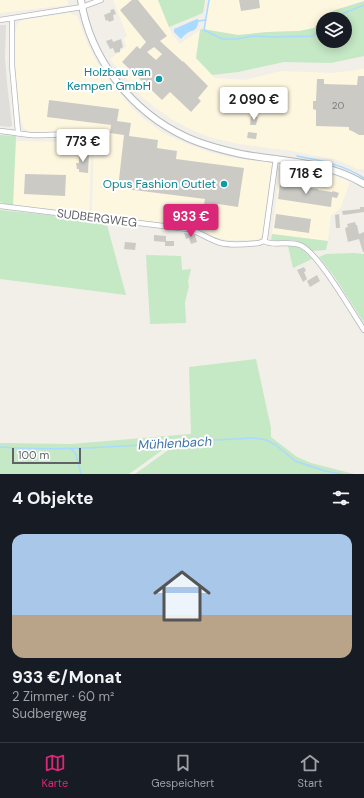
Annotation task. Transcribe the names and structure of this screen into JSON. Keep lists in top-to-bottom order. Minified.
{"streets":{"street":["SUDBERGWEG"]},"water":["Mühlenbach"],"places":["Holzbau van Kempen GmbH","Opus Fashion Outlet"],"house_numbers":["20"],"scale_bar":"100 m","page":{"price":["2 090 €","773 €","718 €","933 €"],"scale":"100 m","heading":"4 Objekte","list":[{"name":"933 €/Monat","note":"2 Zimmer · 60 m² · Sudbergweg"}],"tabs":["Karte","Gespeichert","Start"]}}
